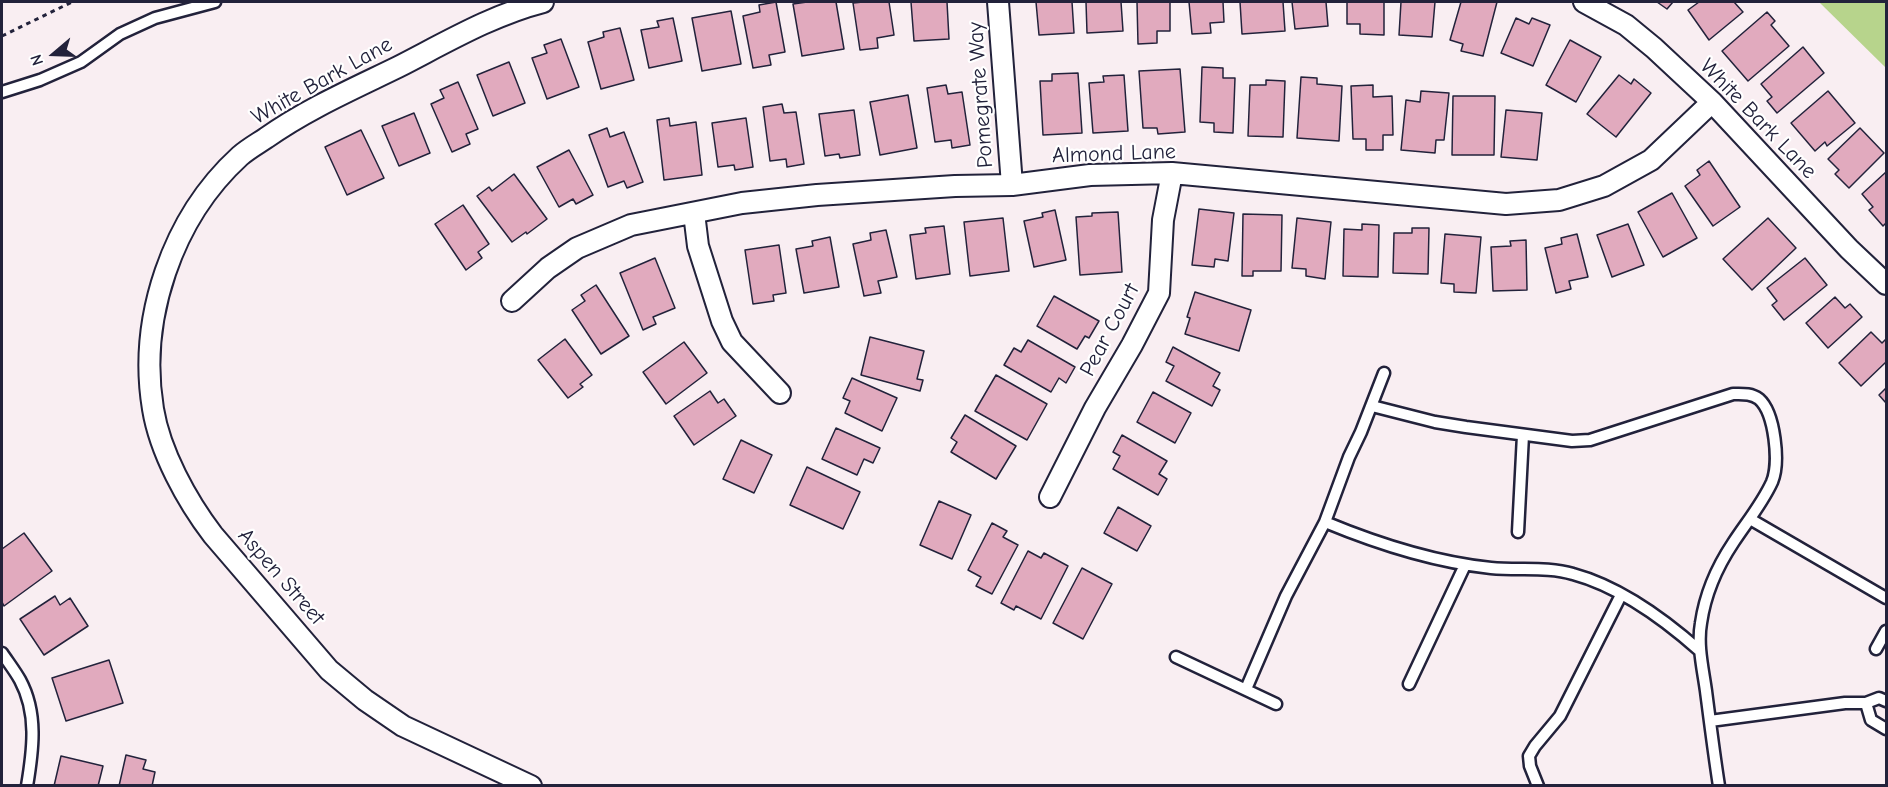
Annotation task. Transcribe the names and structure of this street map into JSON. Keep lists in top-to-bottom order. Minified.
{"streets":{"street":["White Bark Lane","Pomegrate Way","Almond Lane","Pear Court","Aspen Street"]},"crossings":[["White Bark Lane","Almond Lane"],["White Bark Lane","Aspen Street"],["Pomegrate Way","Almond Lane"],["Almond Lane","Pear Court"]],"north":"left"}
